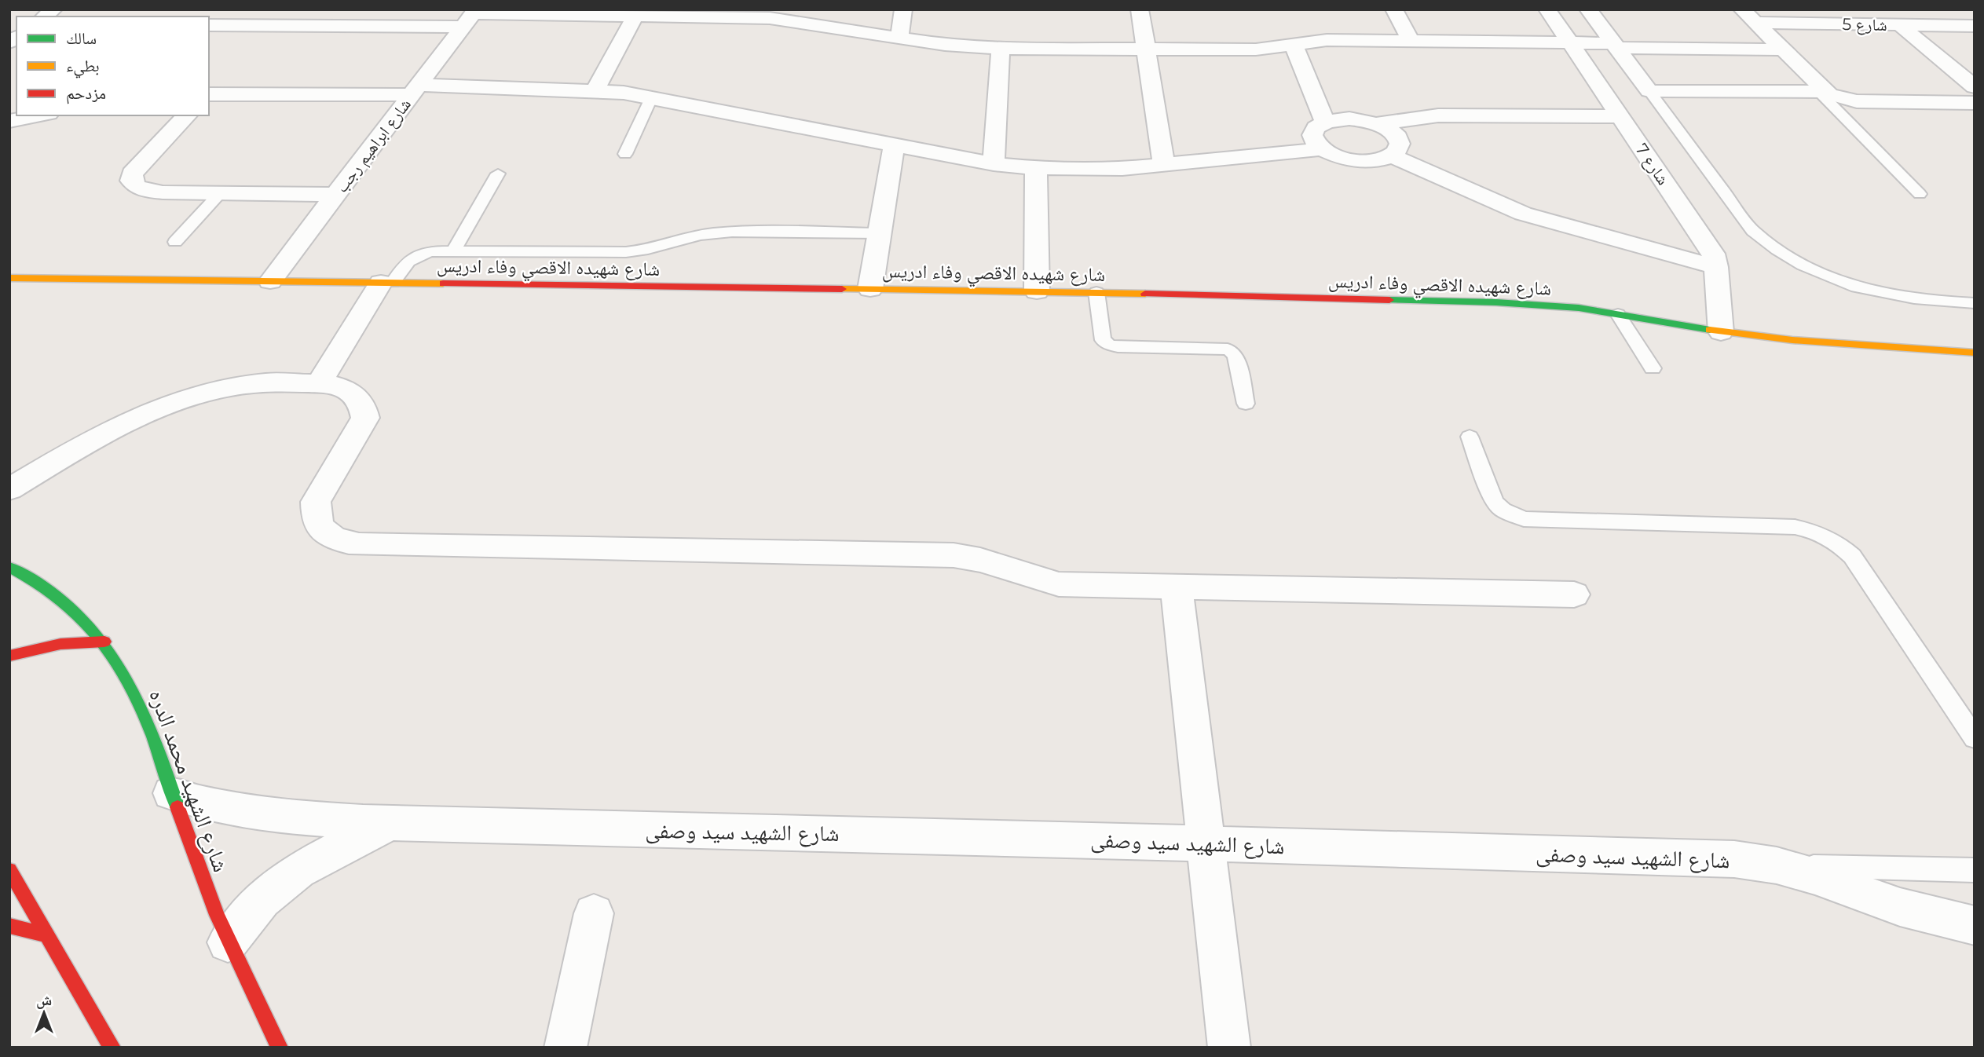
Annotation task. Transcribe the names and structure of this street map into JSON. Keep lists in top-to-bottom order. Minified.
{"streets":{"street":["شارع 5","شارع ابراهيم رجب","شارع 7","شارع شهيده الاقصي وفاء ادريس","شارع الشهيد محمد الدره","شارع الشهيد سيد وصفى"]},"crossings":[["شارع ابراهيم رجب","شارع شهيده الاقصي وفاء ادريس"],["شارع 7","شارع شهيده الاقصي وفاء ادريس"],["شارع الشهيد محمد الدره","شارع الشهيد سيد وصفى"]],"legend":["سالك","بطيء","مزدحم"],"north":"top"}
